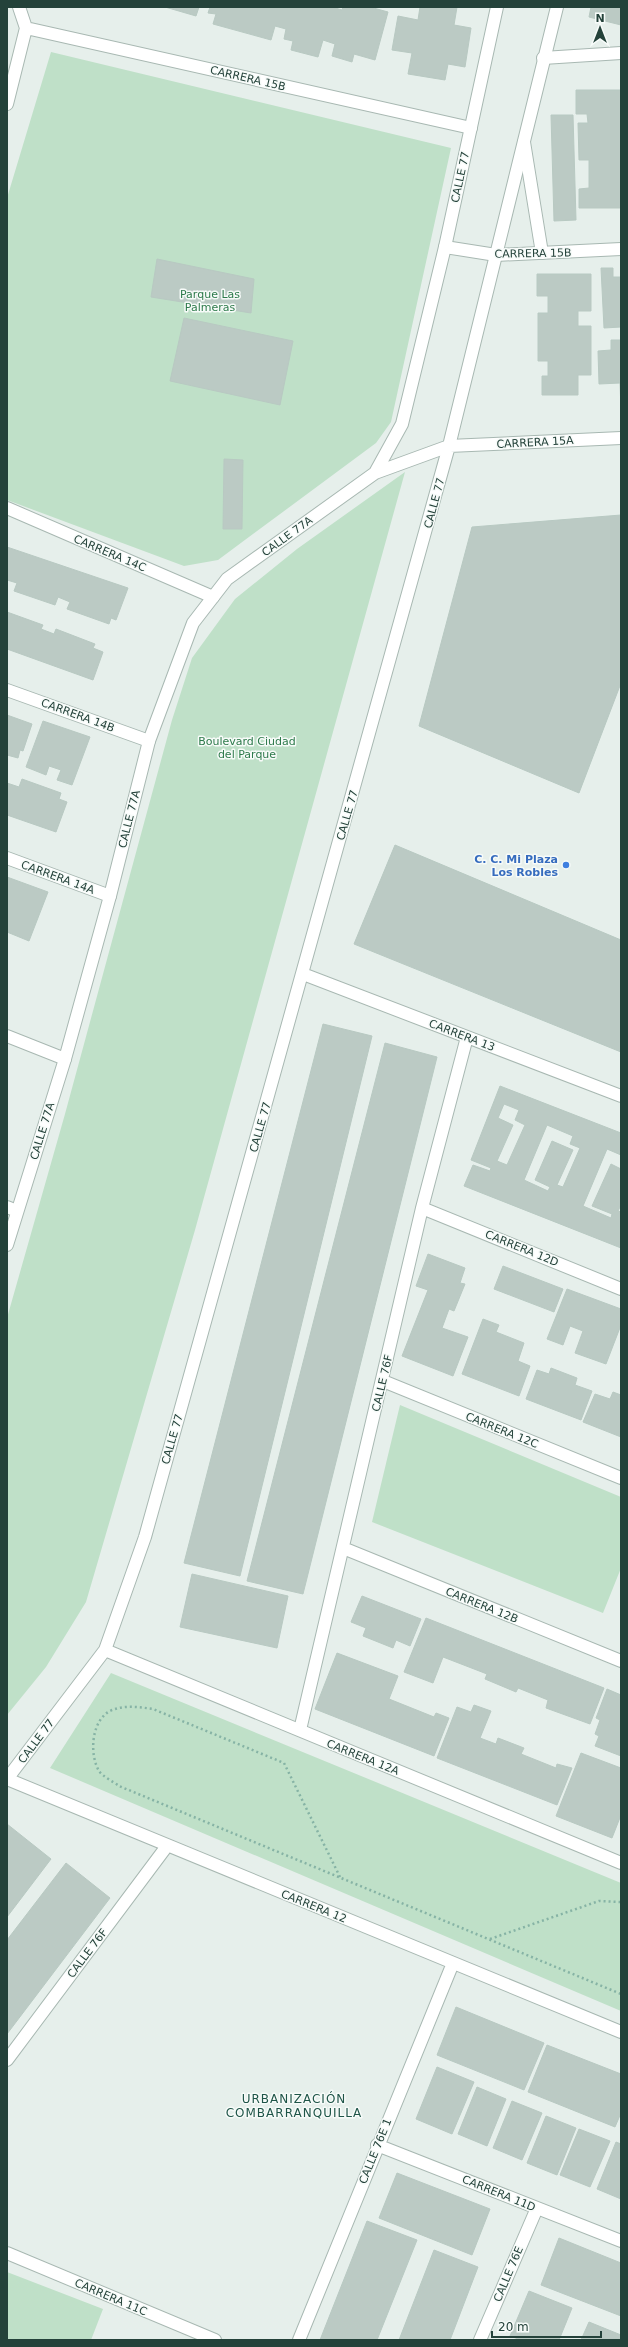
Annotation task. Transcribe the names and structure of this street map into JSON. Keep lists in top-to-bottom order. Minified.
{"streets":{"street":["CARRERA 15B","CALLE 77","CARRERA 15A","CALLE 77A","CARRERA 14C","CARRERA 14B","CARRERA 14A","CARRERA 13","CARRERA 12D","CALLE 76F","CARRERA 12C","CARRERA 12B","CARRERA 12A","CARRERA 12","CALLE 76E 1","CARRERA 11D","CALLE 76E","CARRERA 11C"]},"crossings":[["CARRERA 15B","CALLE 77"],["CALLE 77","CARRERA 15A"],["CALLE 77","CALLE 77A"],["CALLE 77","CARRERA 13"],["CALLE 77","CARRERA 12A"],["CALLE 77","CARRERA 12"],["CALLE 77A","CARRERA 14C"],["CALLE 77A","CARRERA 14B"],["CALLE 77A","CARRERA 14A"],["CARRERA 13","CALLE 76F"],["CARRERA 12D","CALLE 76F"],["CALLE 76F","CARRERA 12C"],["CALLE 76F","CARRERA 12B"],["CALLE 76F","CARRERA 12A"],["CALLE 76F","CARRERA 12"],["CARRERA 12","CALLE 76E 1"],["CALLE 76E 1","CARRERA 11D"],["CARRERA 11D","CALLE 76E"]],"districts":["URBANIZACIÓN COMBARRANQUILLA"],"parks":["Parque Las Palmeras","Boulevard Ciudad del Parque"],"places":["C. C. Mi Plaza Los Robles"],"scale_bar":"20 m","north":"top"}
